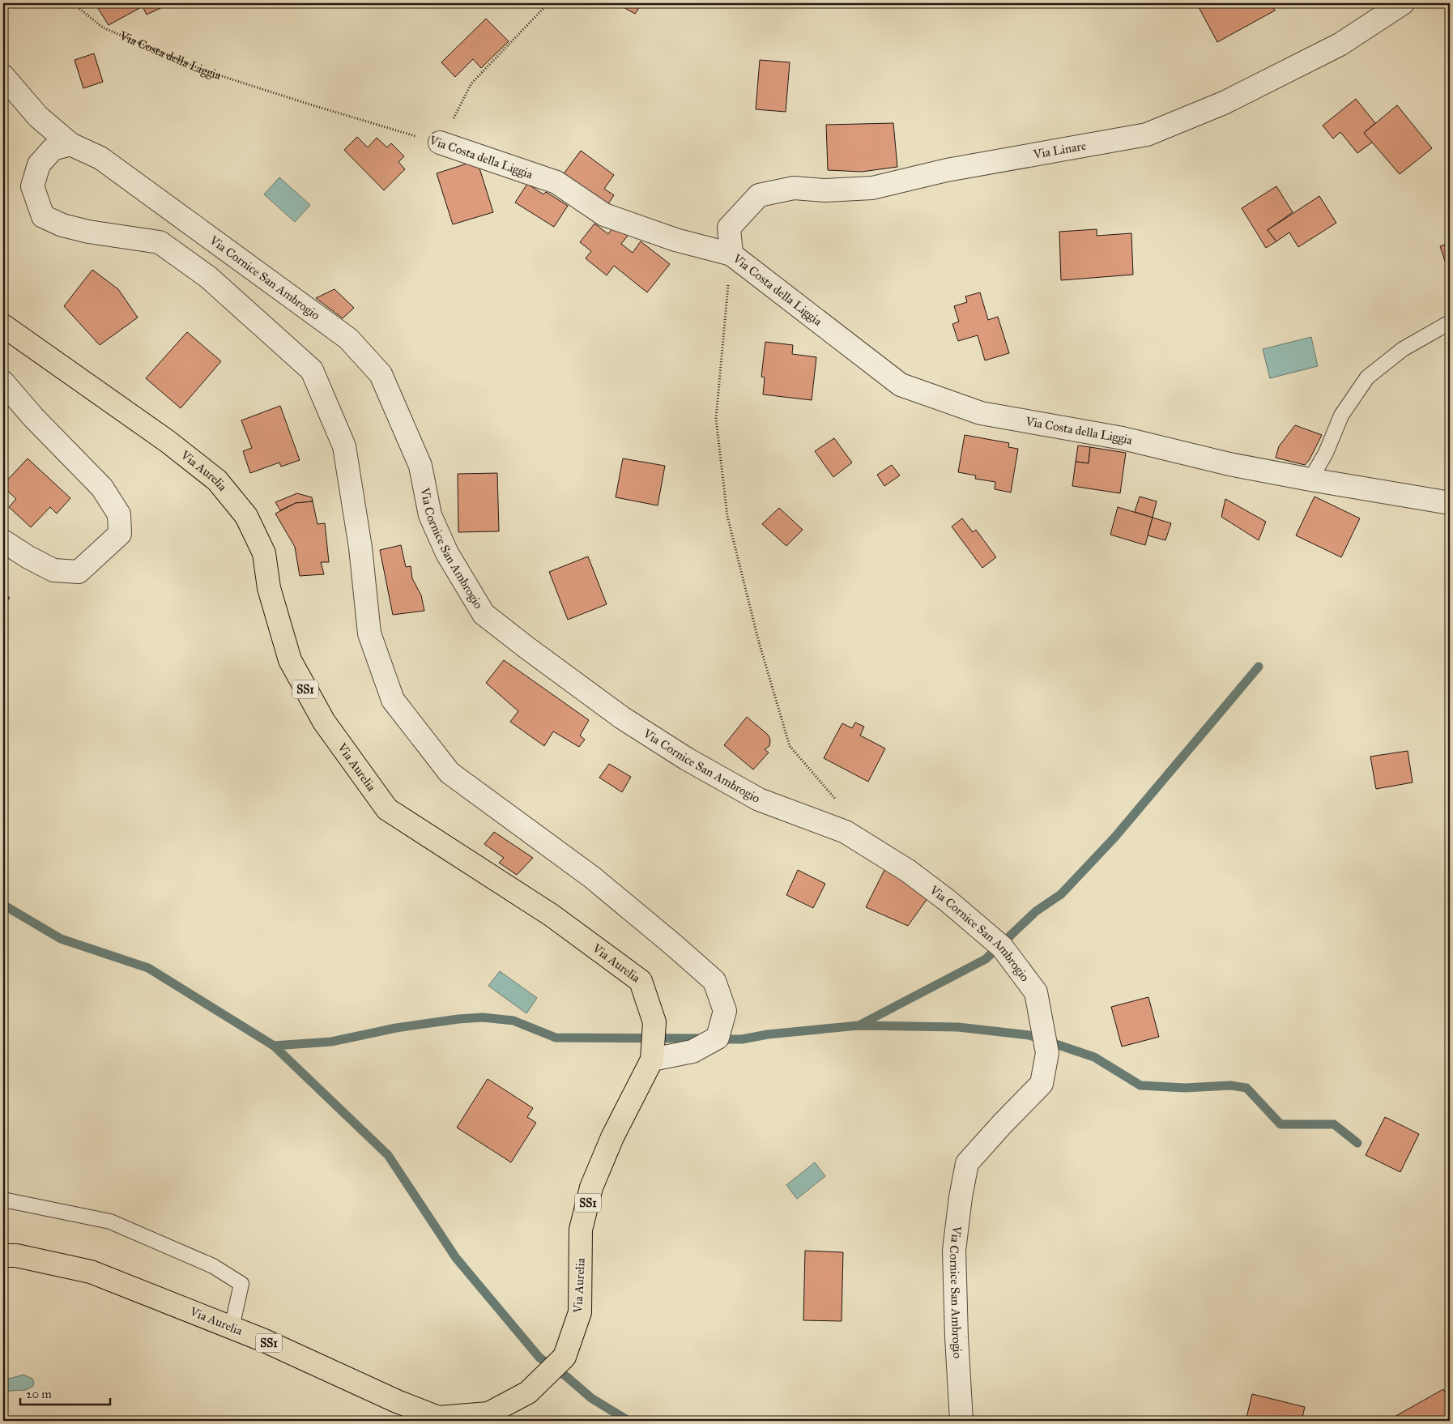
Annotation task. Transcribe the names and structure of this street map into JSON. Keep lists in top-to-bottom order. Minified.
{"streets":{"main road":["Via Aurelia","SS1"],"street":["Via Costa della Liggia","Via Linare","Via Cornice San Ambrogio"]},"crossings":[["Via Costa della Liggia","Via Linare"]],"scale_bar":"20 m"}
